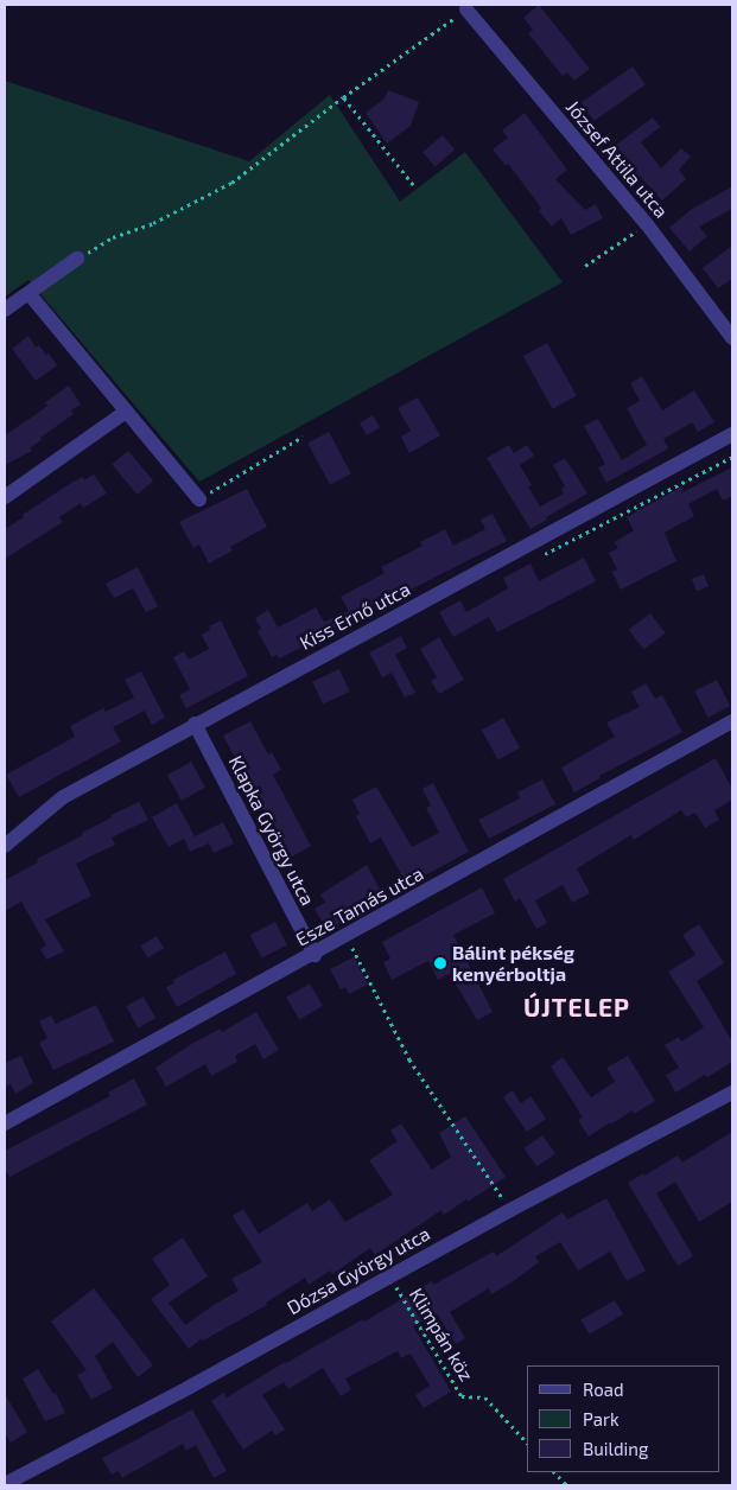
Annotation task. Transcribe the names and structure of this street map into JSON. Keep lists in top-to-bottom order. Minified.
{"streets":{"street":["József Attila utca","Kiss Ernő utca","Klapka György utca","Esze Tamás utca","Dózsa György utca"],"path":["Klimpán köz"]},"crossings":[["Kiss Ernő utca","Klapka György utca"],["Klapka György utca","Esze Tamás utca"],["Dózsa György utca","Klimpán köz"]],"districts":["ÚJTELEP"],"places":["Bálint pékség kenyérboltja"],"legend":["Road","Park","Building"]}
